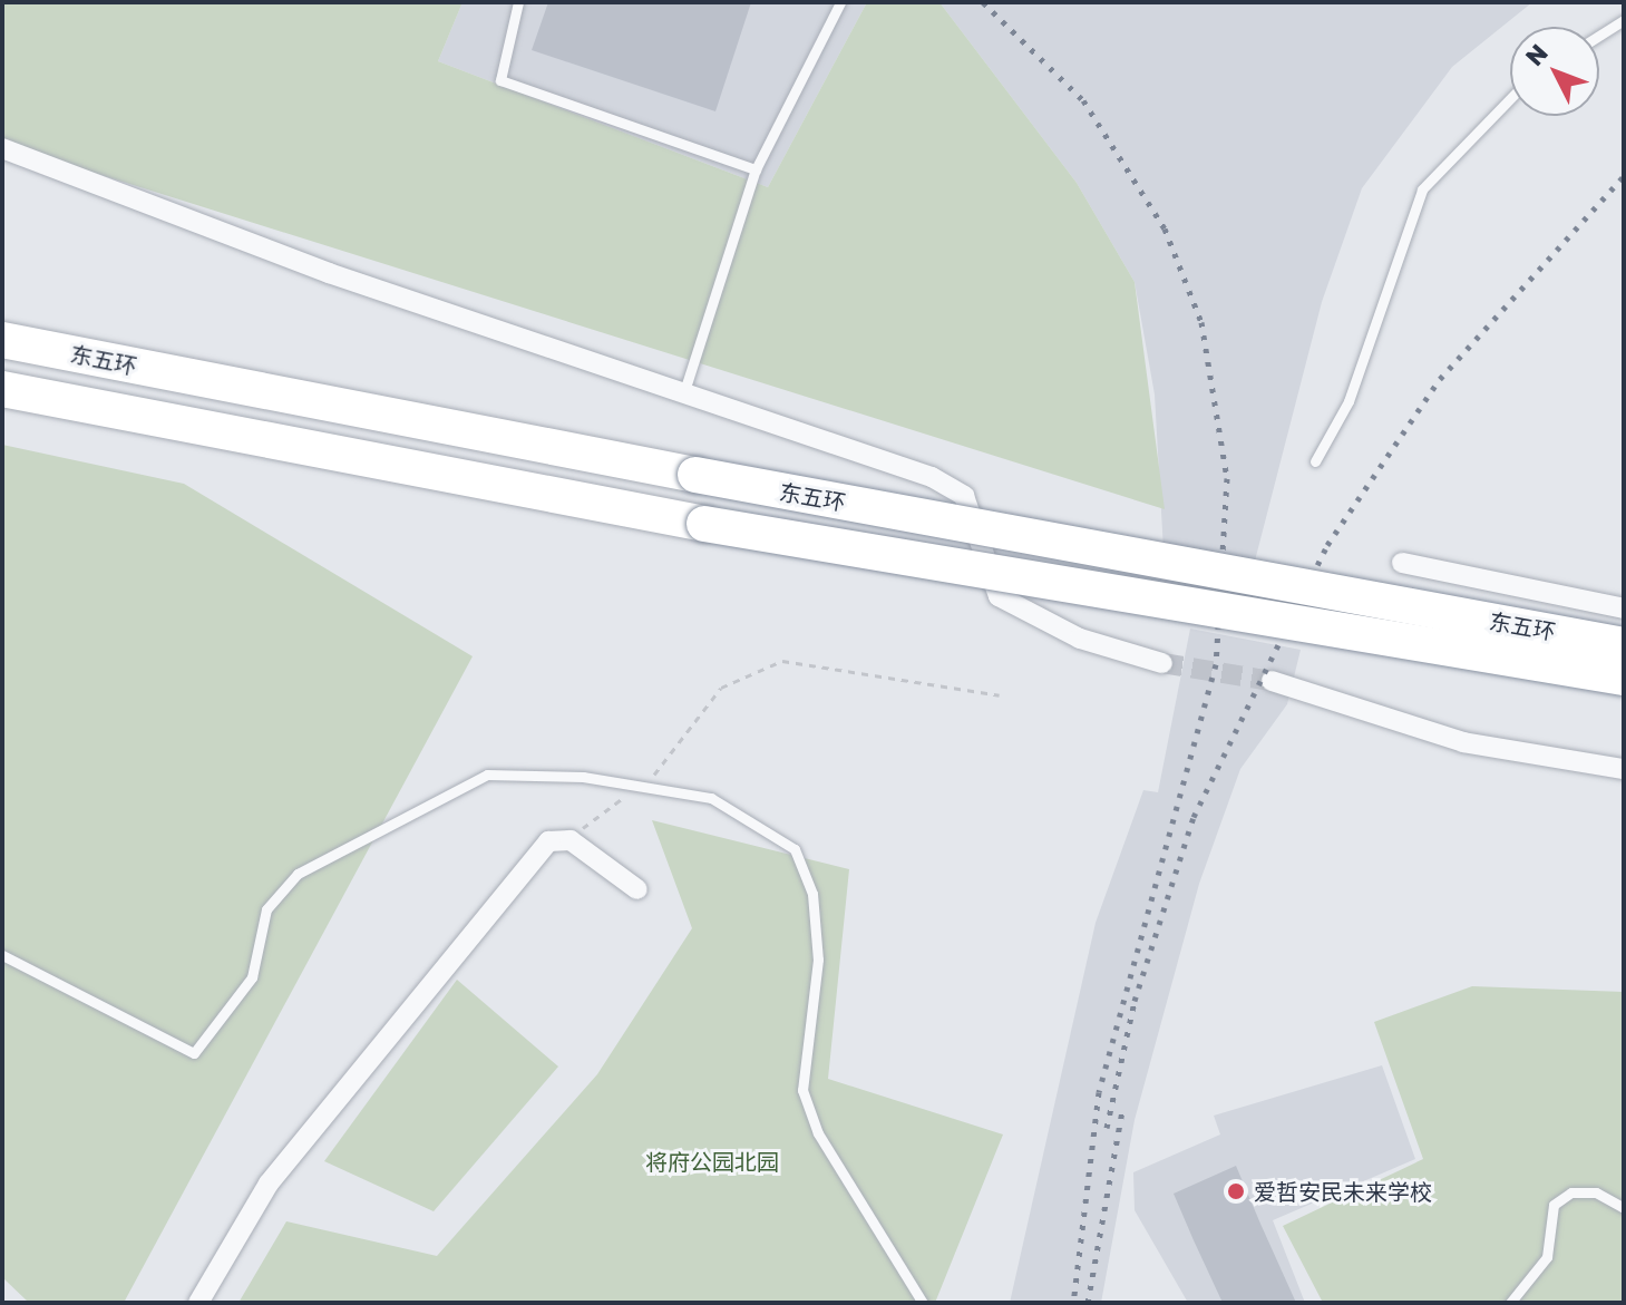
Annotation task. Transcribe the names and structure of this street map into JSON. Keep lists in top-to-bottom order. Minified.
{"streets":{"highway":["东五环"]},"parks":["将府公园北园"],"places":["爱哲安民未来学校"],"north":"top left"}
